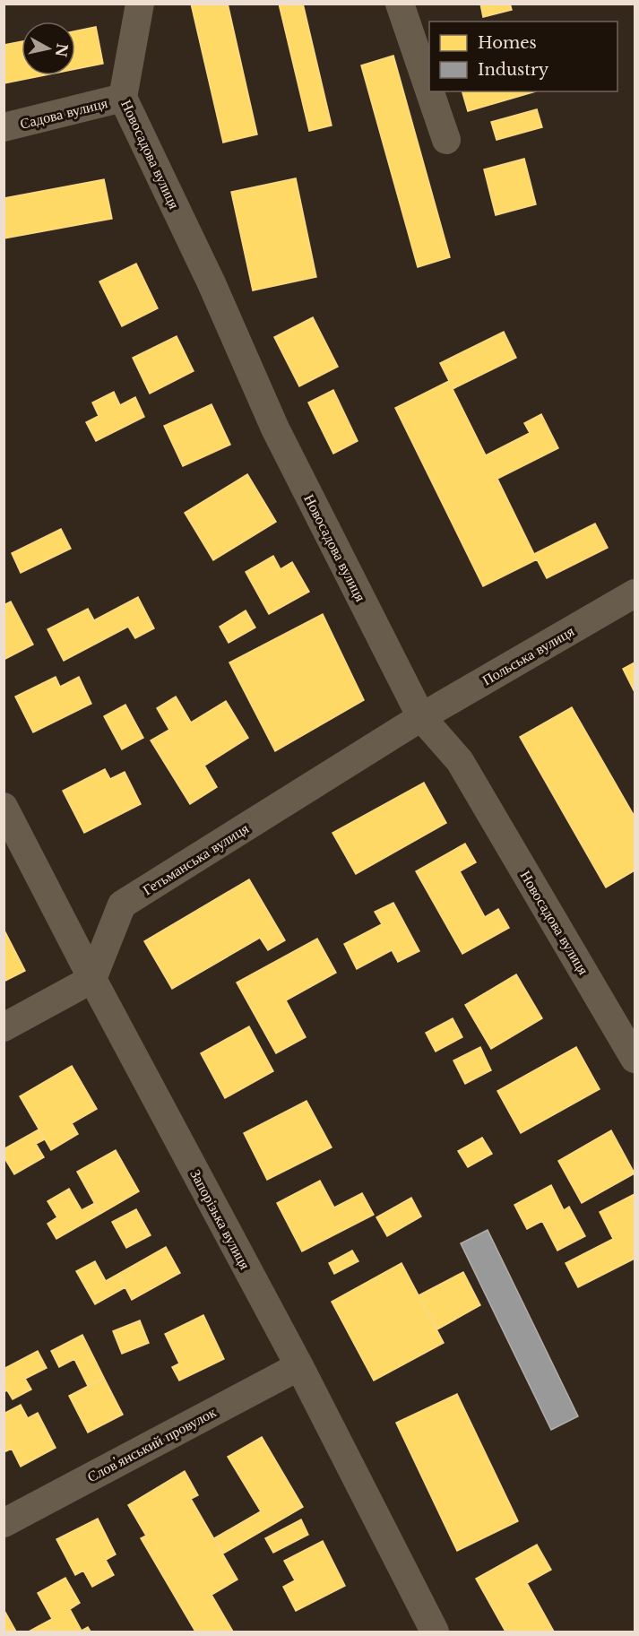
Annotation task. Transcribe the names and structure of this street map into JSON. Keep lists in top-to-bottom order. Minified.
{"streets":{"street":["Садова вулиця","Новосадова вулиця","Польська вулиця","Гетьманська вулиця","Запорізька вулиця","Словʼянський провулок"]},"crossings":[["Садова вулиця","Новосадова вулиця"],["Новосадова вулиця","Польська вулиця"],["Новосадова вулиця","Гетьманська вулиця"],["Польська вулиця","Гетьманська вулиця"],["Гетьманська вулиця","Запорізька вулиця"],["Запорізька вулиця","Словʼянський провулок"]],"legend":["Homes","Industry"],"north":"right"}
